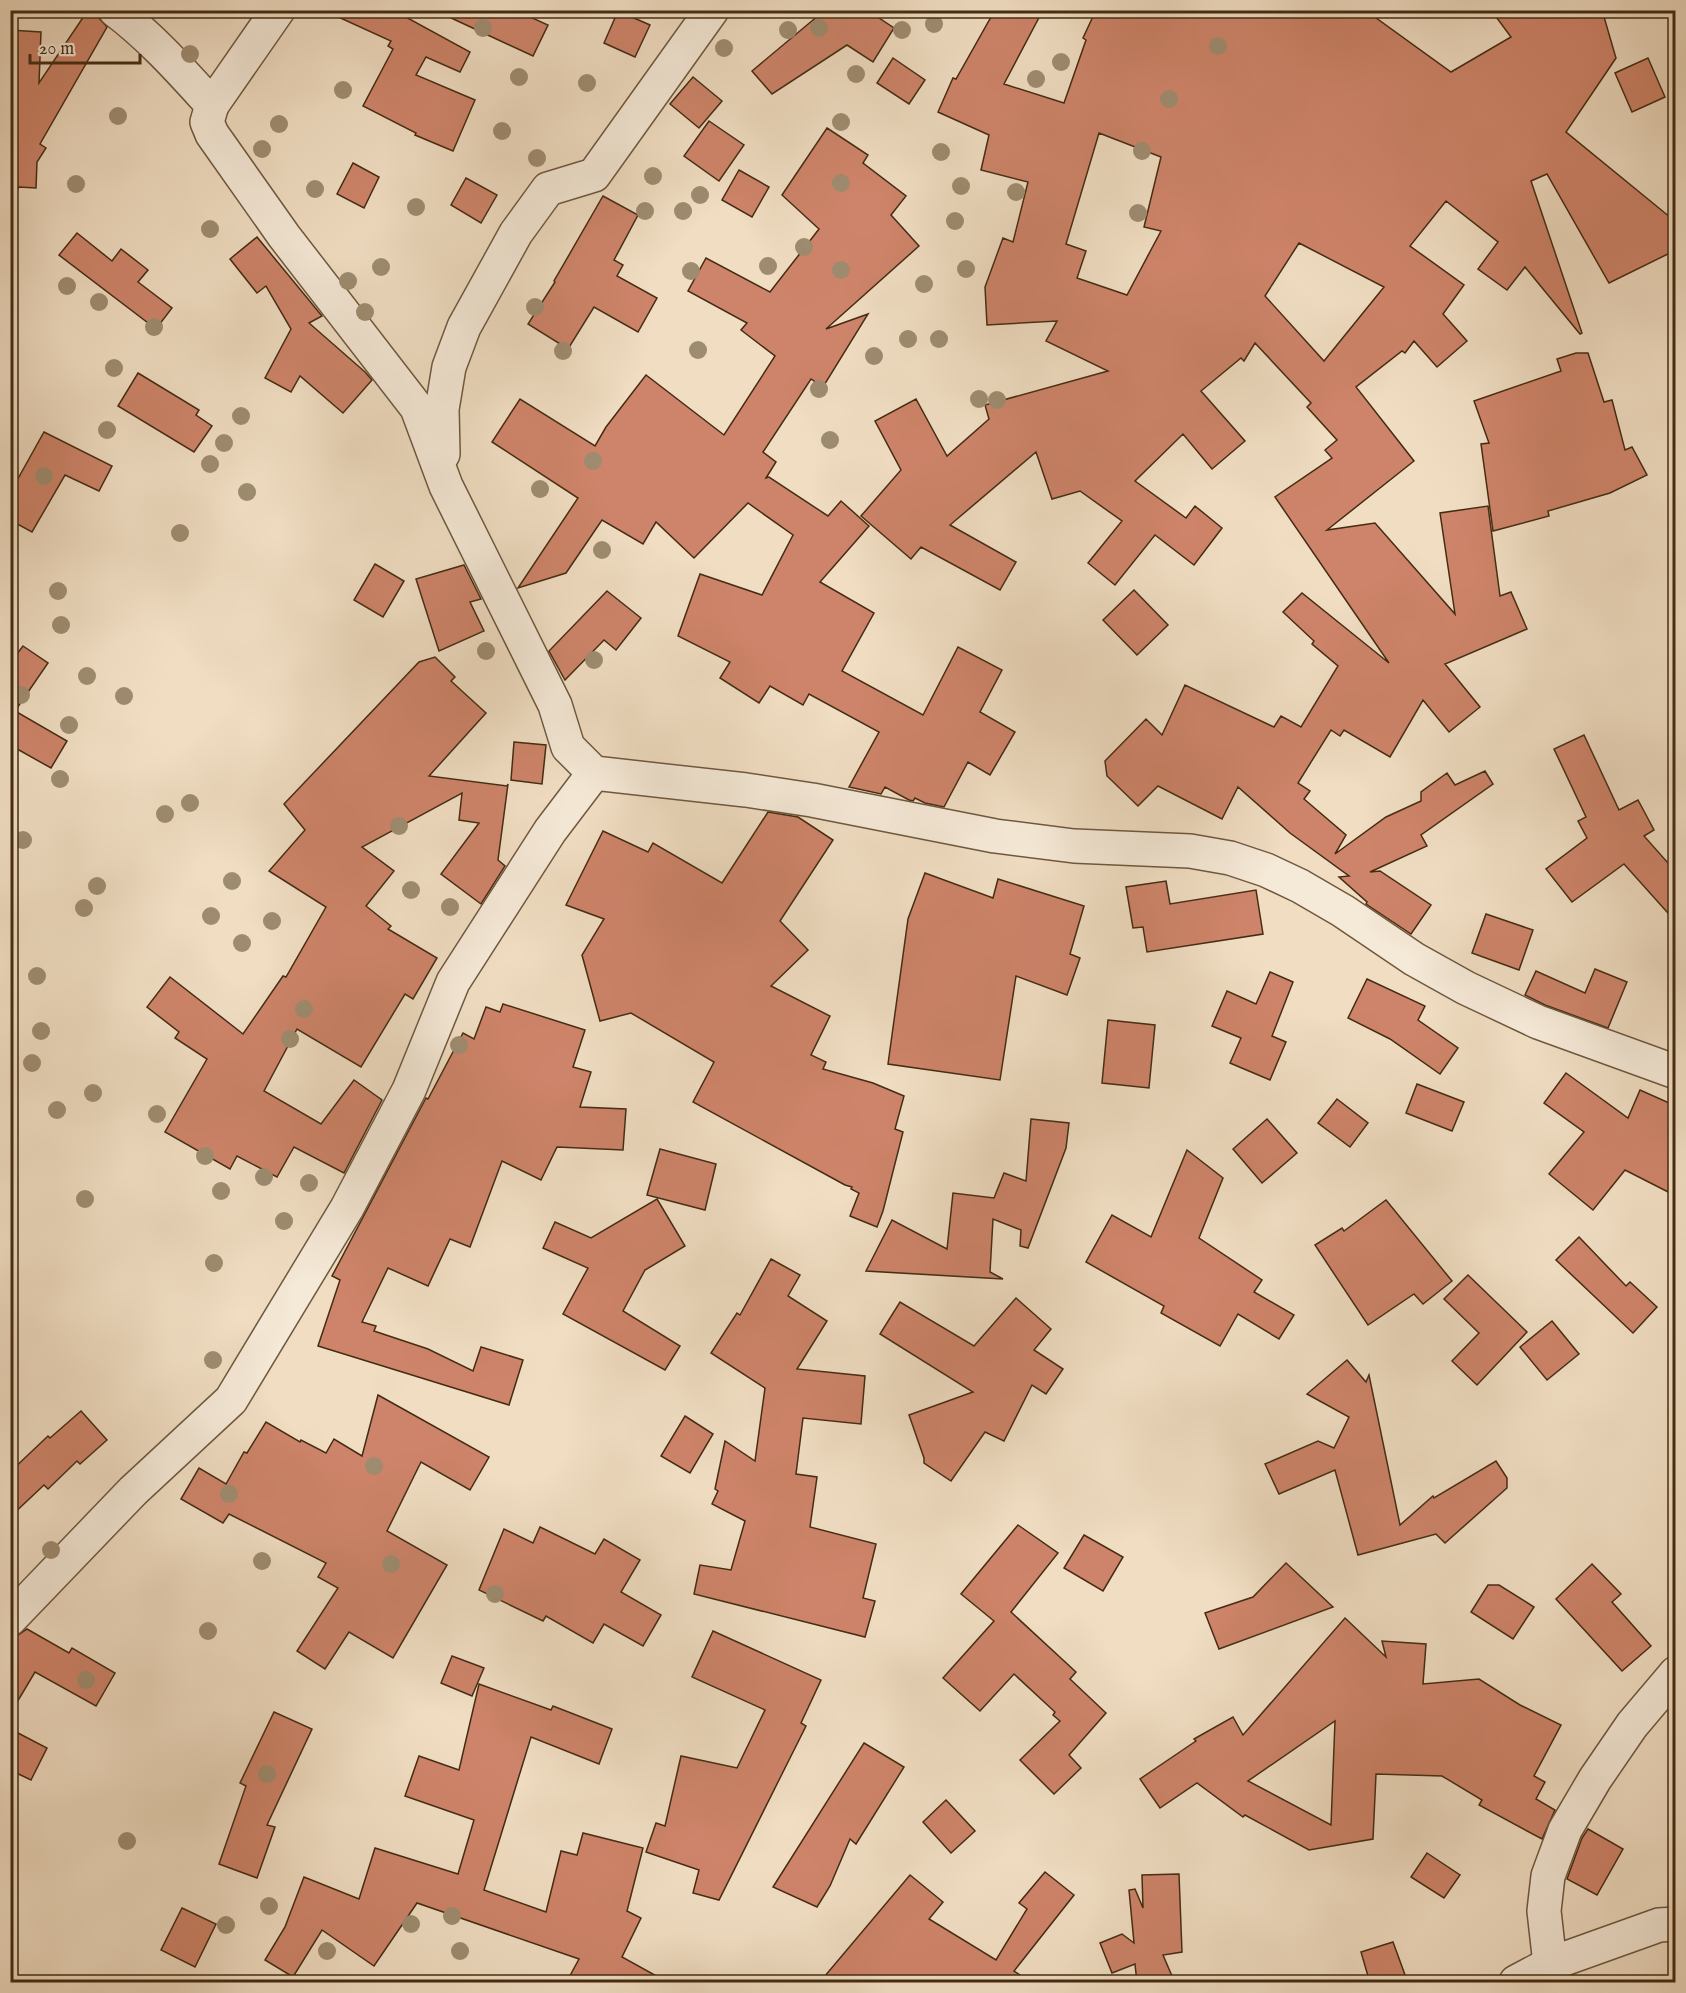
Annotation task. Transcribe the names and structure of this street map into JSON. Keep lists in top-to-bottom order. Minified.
{"scale_bar":"20 m"}
